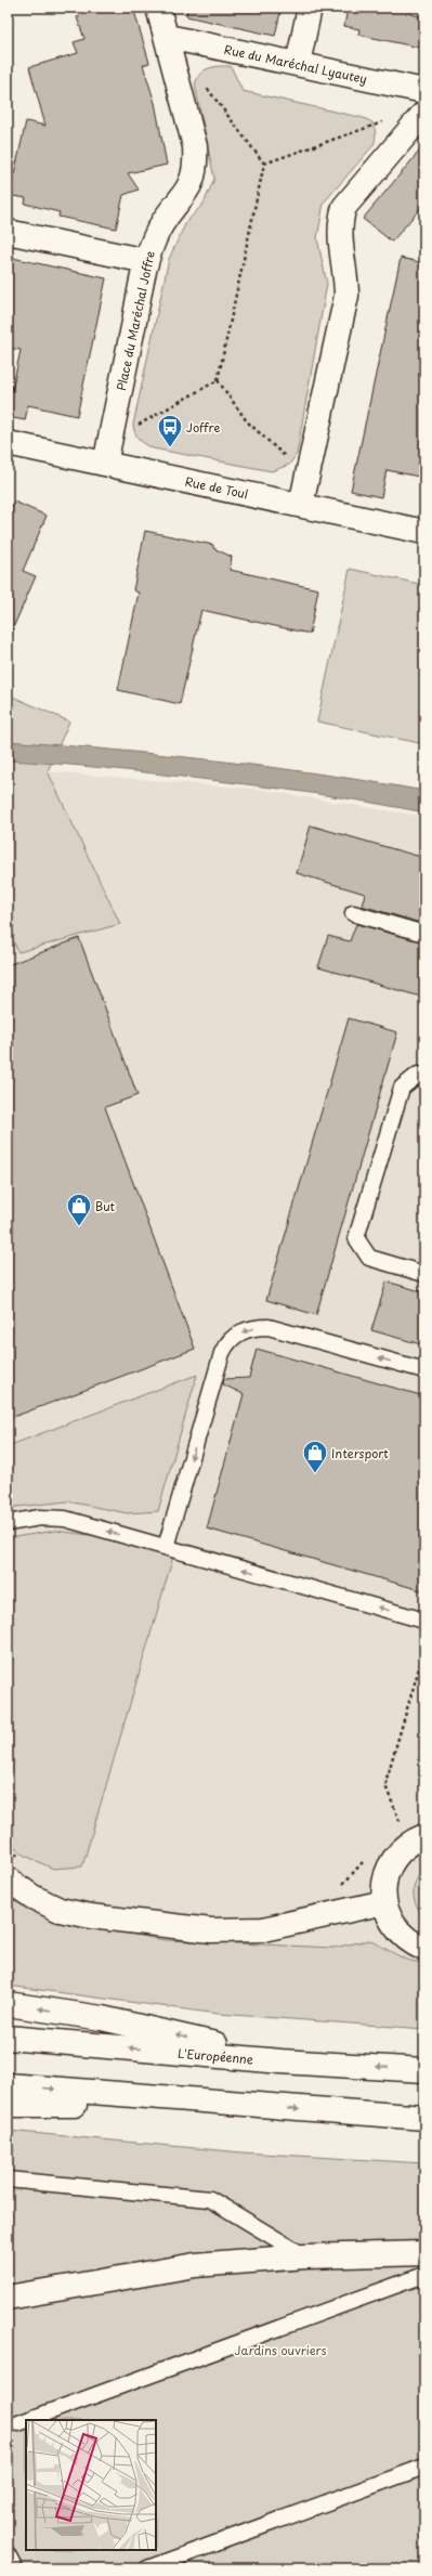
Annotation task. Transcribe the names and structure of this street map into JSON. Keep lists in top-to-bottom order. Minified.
{"streets":{"main road":["Rue du Maréchal Lyautey","Place du Maréchal Joffre","Rue de Toul","L'Européenne"]},"crossings":[["Rue du Maréchal Lyautey","Place du Maréchal Joffre"],["Place du Maréchal Joffre","Rue de Toul"]],"parks":["Jardins ouvriers"],"places":{"bus stop":["Joffre"],"shop":["But","Intersport"]}}
